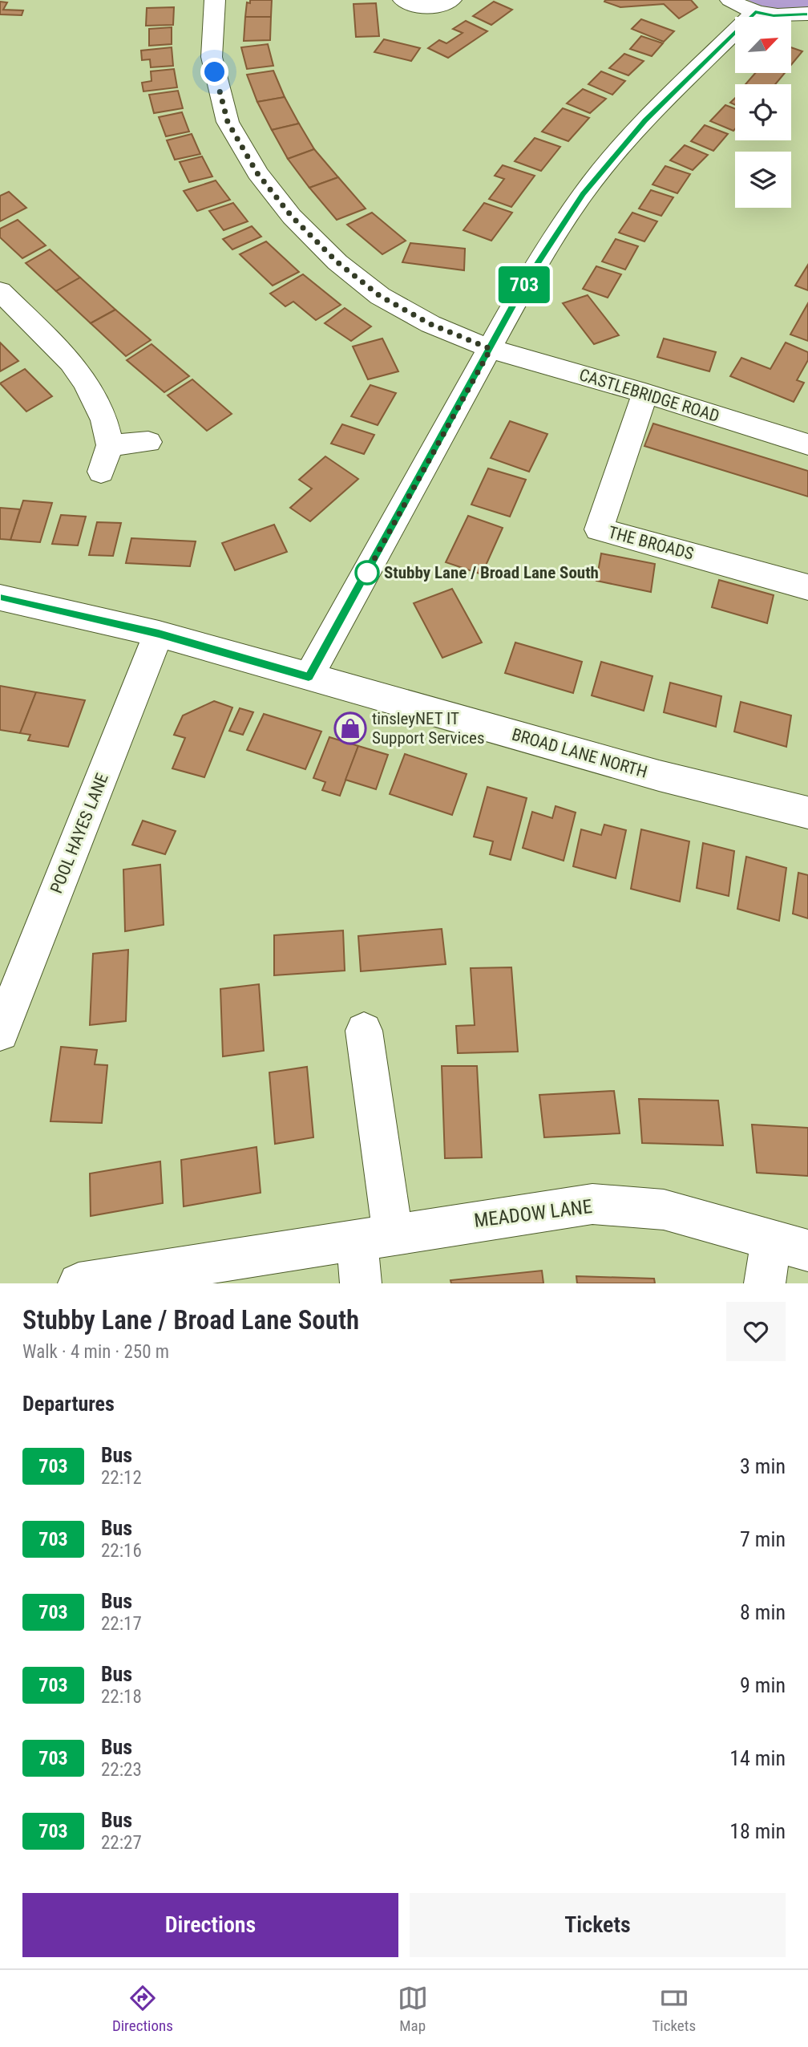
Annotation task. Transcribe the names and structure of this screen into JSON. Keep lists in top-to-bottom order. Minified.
{"streets":{"street":["CASTLEBRIDGE ROAD","THE BROADS","BROAD LANE NORTH","POOL HAYES LANE","MEADOW LANE"]},"crossings":[["CASTLEBRIDGE ROAD","THE BROADS"],["BROAD LANE NORTH","POOL HAYES LANE"]],"places":{"other":["Stubby Lane / Broad Lane South"],"shop":["tinsleyNET IT Support Services"]},"lines":["bus line 703"],"north":"top right","page":{"on_map":"703","heading":[["Stubby Lane / Broad Lane South","Walk · 4 min · 250 m"],"Departures"],"list":[{"mark":"703","name":"Bus","note":"22:12","value":"3 min"},{"mark":"703","name":"Bus","note":"22:16","value":"7 min"},{"mark":"703","name":"Bus","note":"22:17","value":"8 min"},{"mark":"703","name":"Bus","note":"22:18","value":"9 min"},{"mark":"703","name":"Bus","note":"22:23","value":"14 min"},{"mark":"703","name":"Bus","note":"22:27","value":"18 min"}],"buttons":["Directions","Tickets"],"tabs":["Directions","Map","Tickets"]}}
